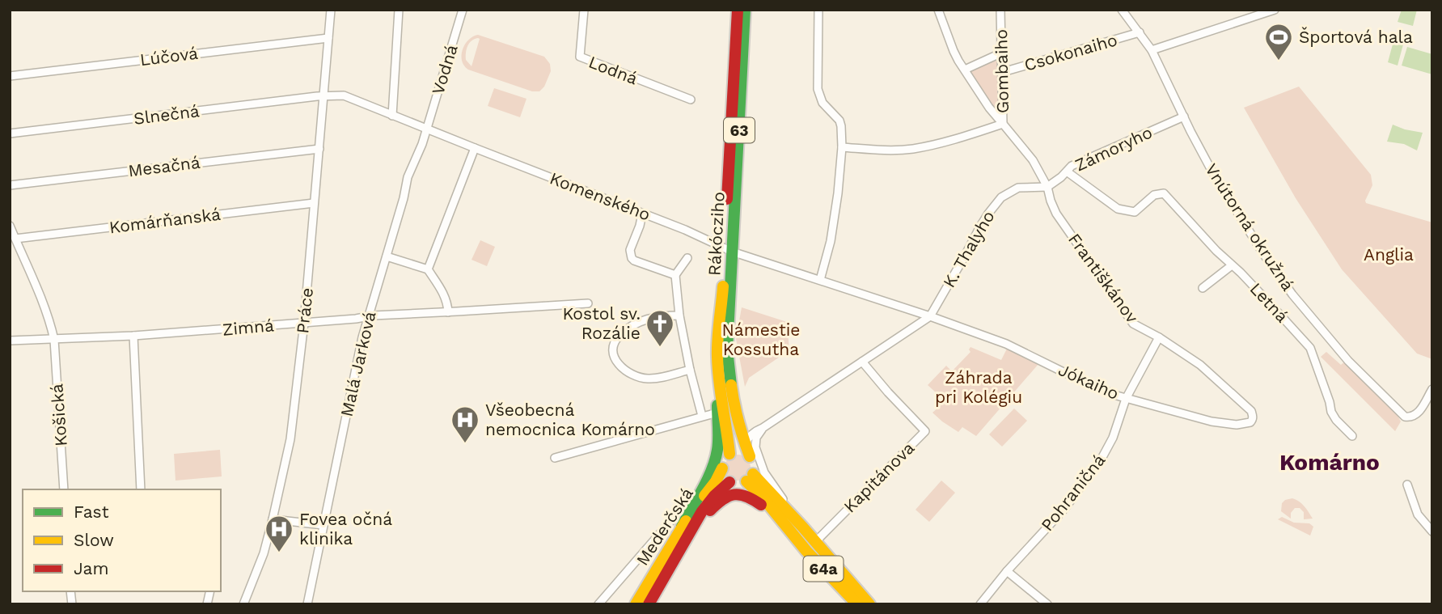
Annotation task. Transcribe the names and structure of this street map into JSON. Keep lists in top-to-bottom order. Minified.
{"streets":{"main road":["63","Rákócziho","Mederčská","64a"],"street":["Csokonaiho","Lúčová","Vodná","Lodná","Gombaiho","Slnečná","Zámoryho","Mesačná","Komenského","Komárňanská","Vnútorná okružná","K. Thalyho","Františkánov","Letná","Práce","Zimná","Malá Jarková","Jókaiho","Košická","Kapitánova","Pohraničná"]},"crossings":[["Csokonaiho","Gombaiho"],["Csokonaiho","Vnútorná okružná"],["Lúčová","Práce"],["Vodná","Komenského"],["Vodná","Malá Jarková"],["Gombaiho","Zámoryho"],["Gombaiho","K. Thalyho"],["Gombaiho","Františkánov"],["Slnečná","Komenského"],["Slnečná","Práce"],["63","Rákócziho"],["63","Mederčská"],["63","64a"],["Zámoryho","Vnútorná okružná"],["Zámoryho","K. Thalyho"],["Zámoryho","Františkánov"],["Zámoryho","Letná"],["Mesačná","Práce"],["Komenského","Rákócziho"],["Komenského","Práce"],["Komenského","Malá Jarková"],["Komárňanská","Práce"],["Komárňanská","Košická"],["Rákócziho","Mederčská"],["Rákócziho","64a"],["K. Thalyho","Františkánov"],["K. Thalyho","Jókaiho"],["Františkánov","Jókaiho"],["Františkánov","Pohraničná"],["Práce","Zimná"],["Zimná","Malá Jarková"],["Zimná","Košická"],["Jókaiho","Pohraničná"],["Kapitánova","64a"],["Mederčská","64a"]],"districts":["Komárno"],"parks":["Anglia","Námestie Kossutha","Záhrada pri Kolégiu"],"places":{"sports":["Športová hala"],"church":["Kostol sv. Rozálie"],"hospital":["Všeobecná nemocnica Komárno","Fovea očná klinika"]},"legend":["Fast","Slow","Jam"]}
